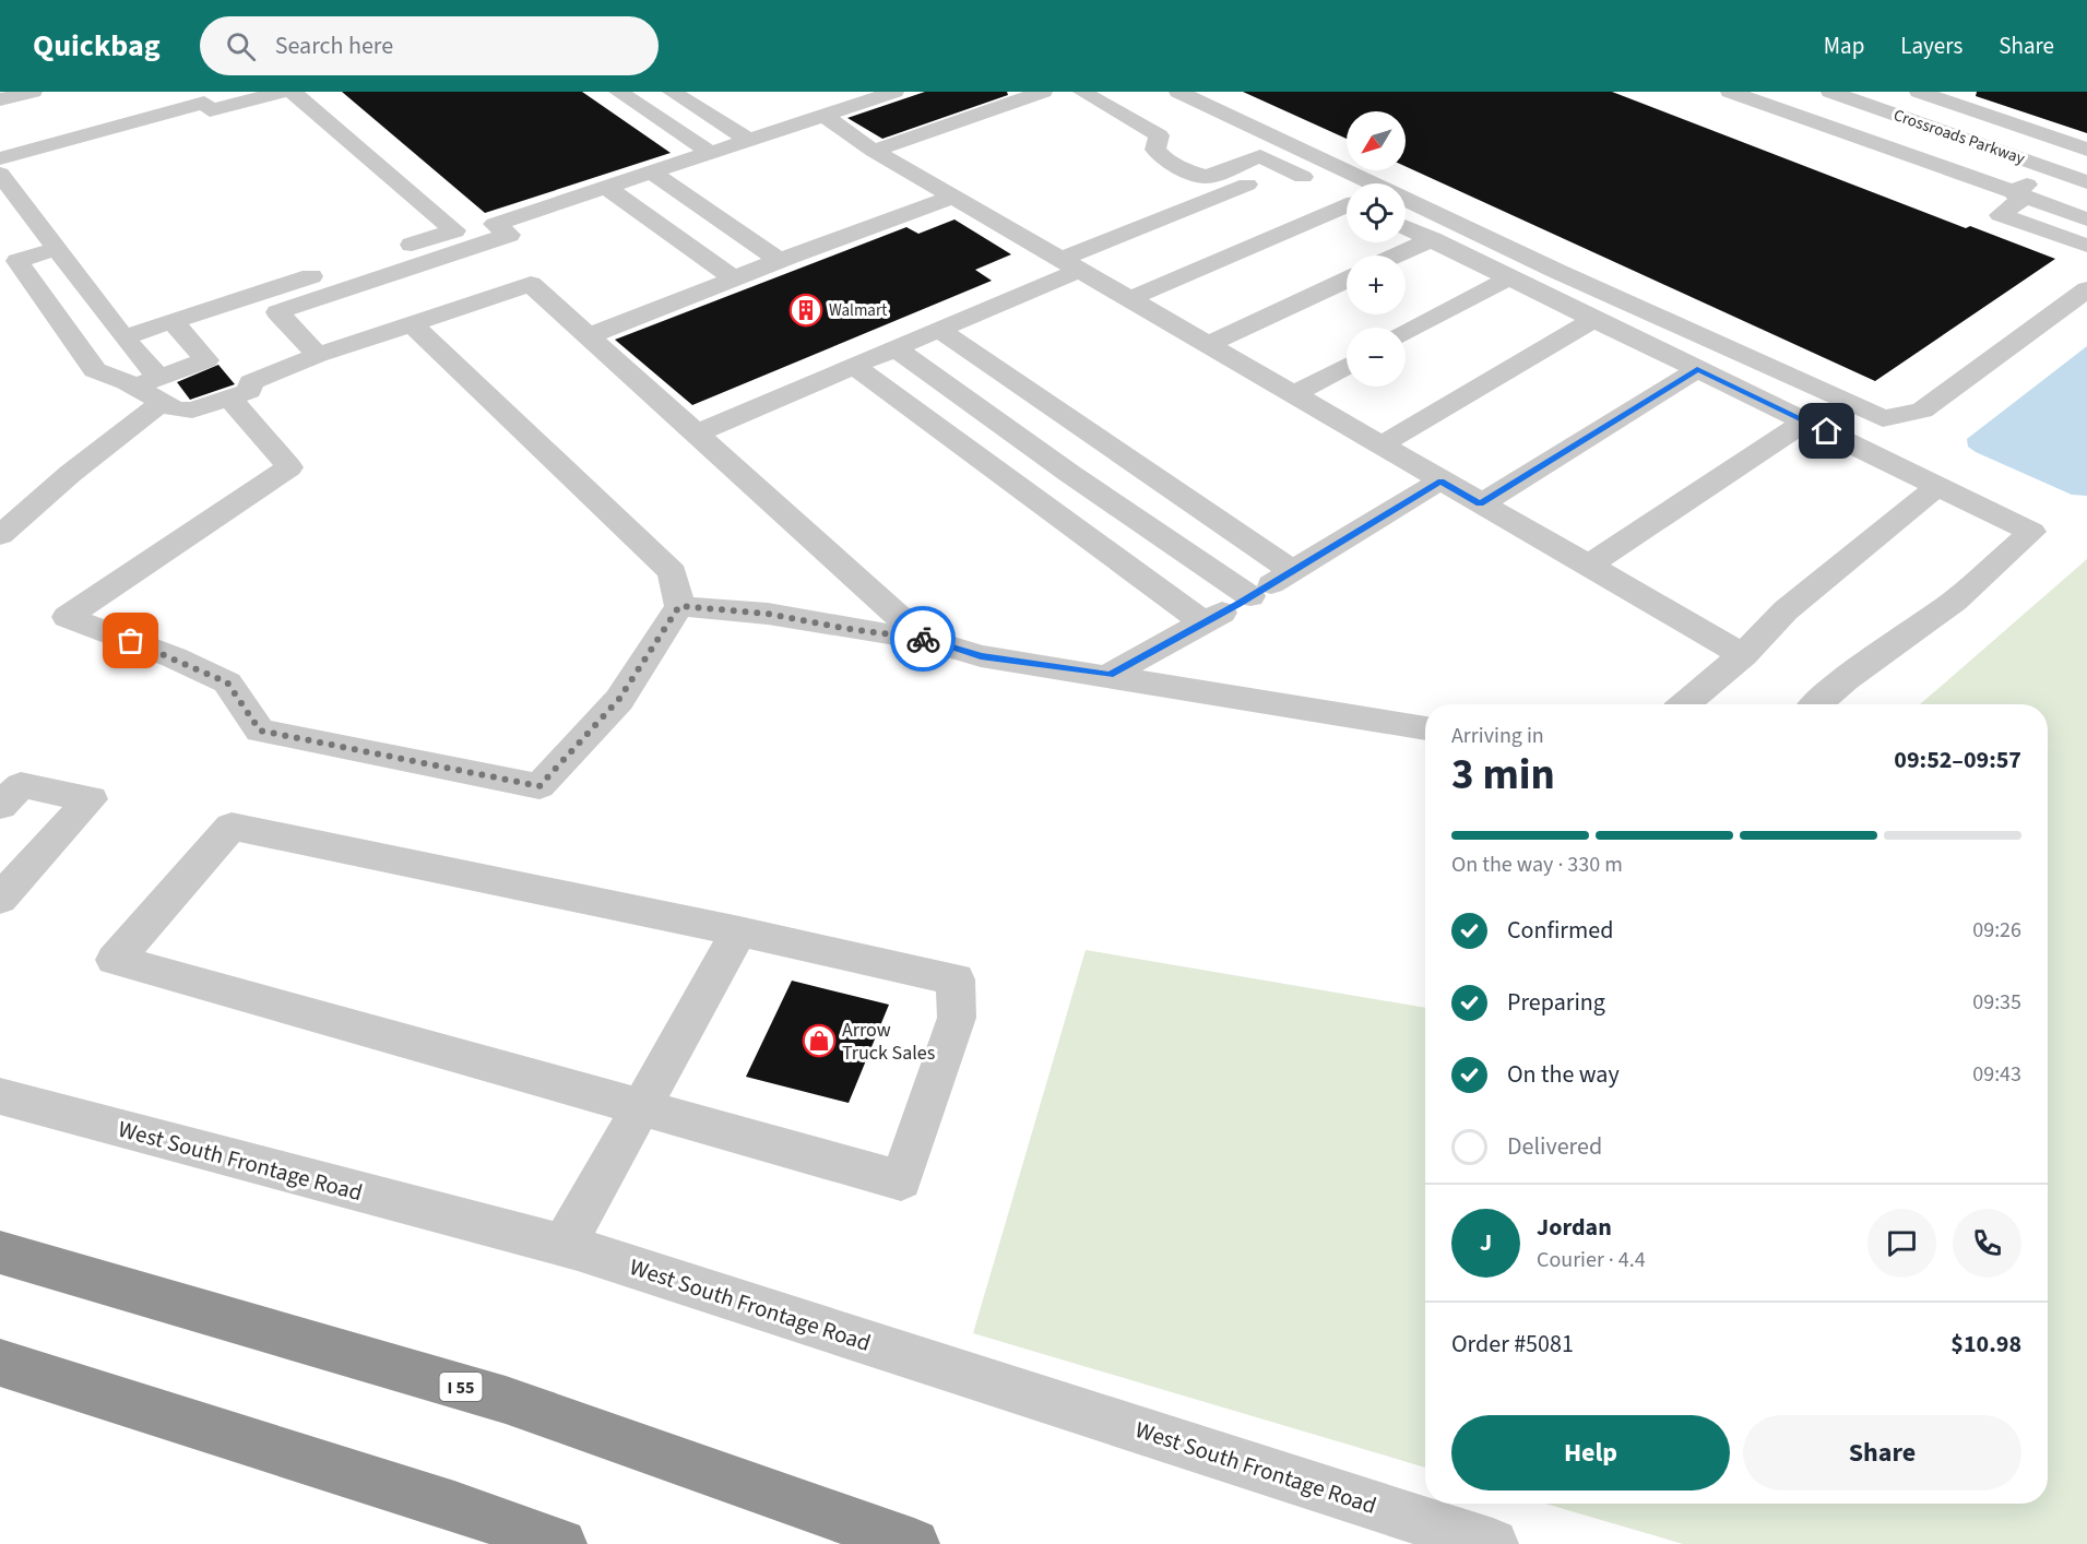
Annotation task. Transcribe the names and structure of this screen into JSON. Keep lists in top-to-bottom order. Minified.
{"streets":{"highway":["I 55"],"street":["Crossroads Parkway","West South Frontage Road"]},"places":{"building":["Walmart"],"shop":["Arrow Truck Sales"]},"north":"bottom left","page":{"header":"Quickbag","search":"Search here","nav":["Map","Layers","Share"],"map_buttons":["+","−"],"heading":["3 min","Arriving in","09:52–09:57"],"panel":["Jordan","Courier · 4.4","Order #5081","$10.98"],"bar":"On the way · 330 m","list":[["Confirmed","09:26"],["Preparing","09:35"],["On the way","09:43"],"Delivered"],"round":"J","buttons":["Help","Share"]}}
